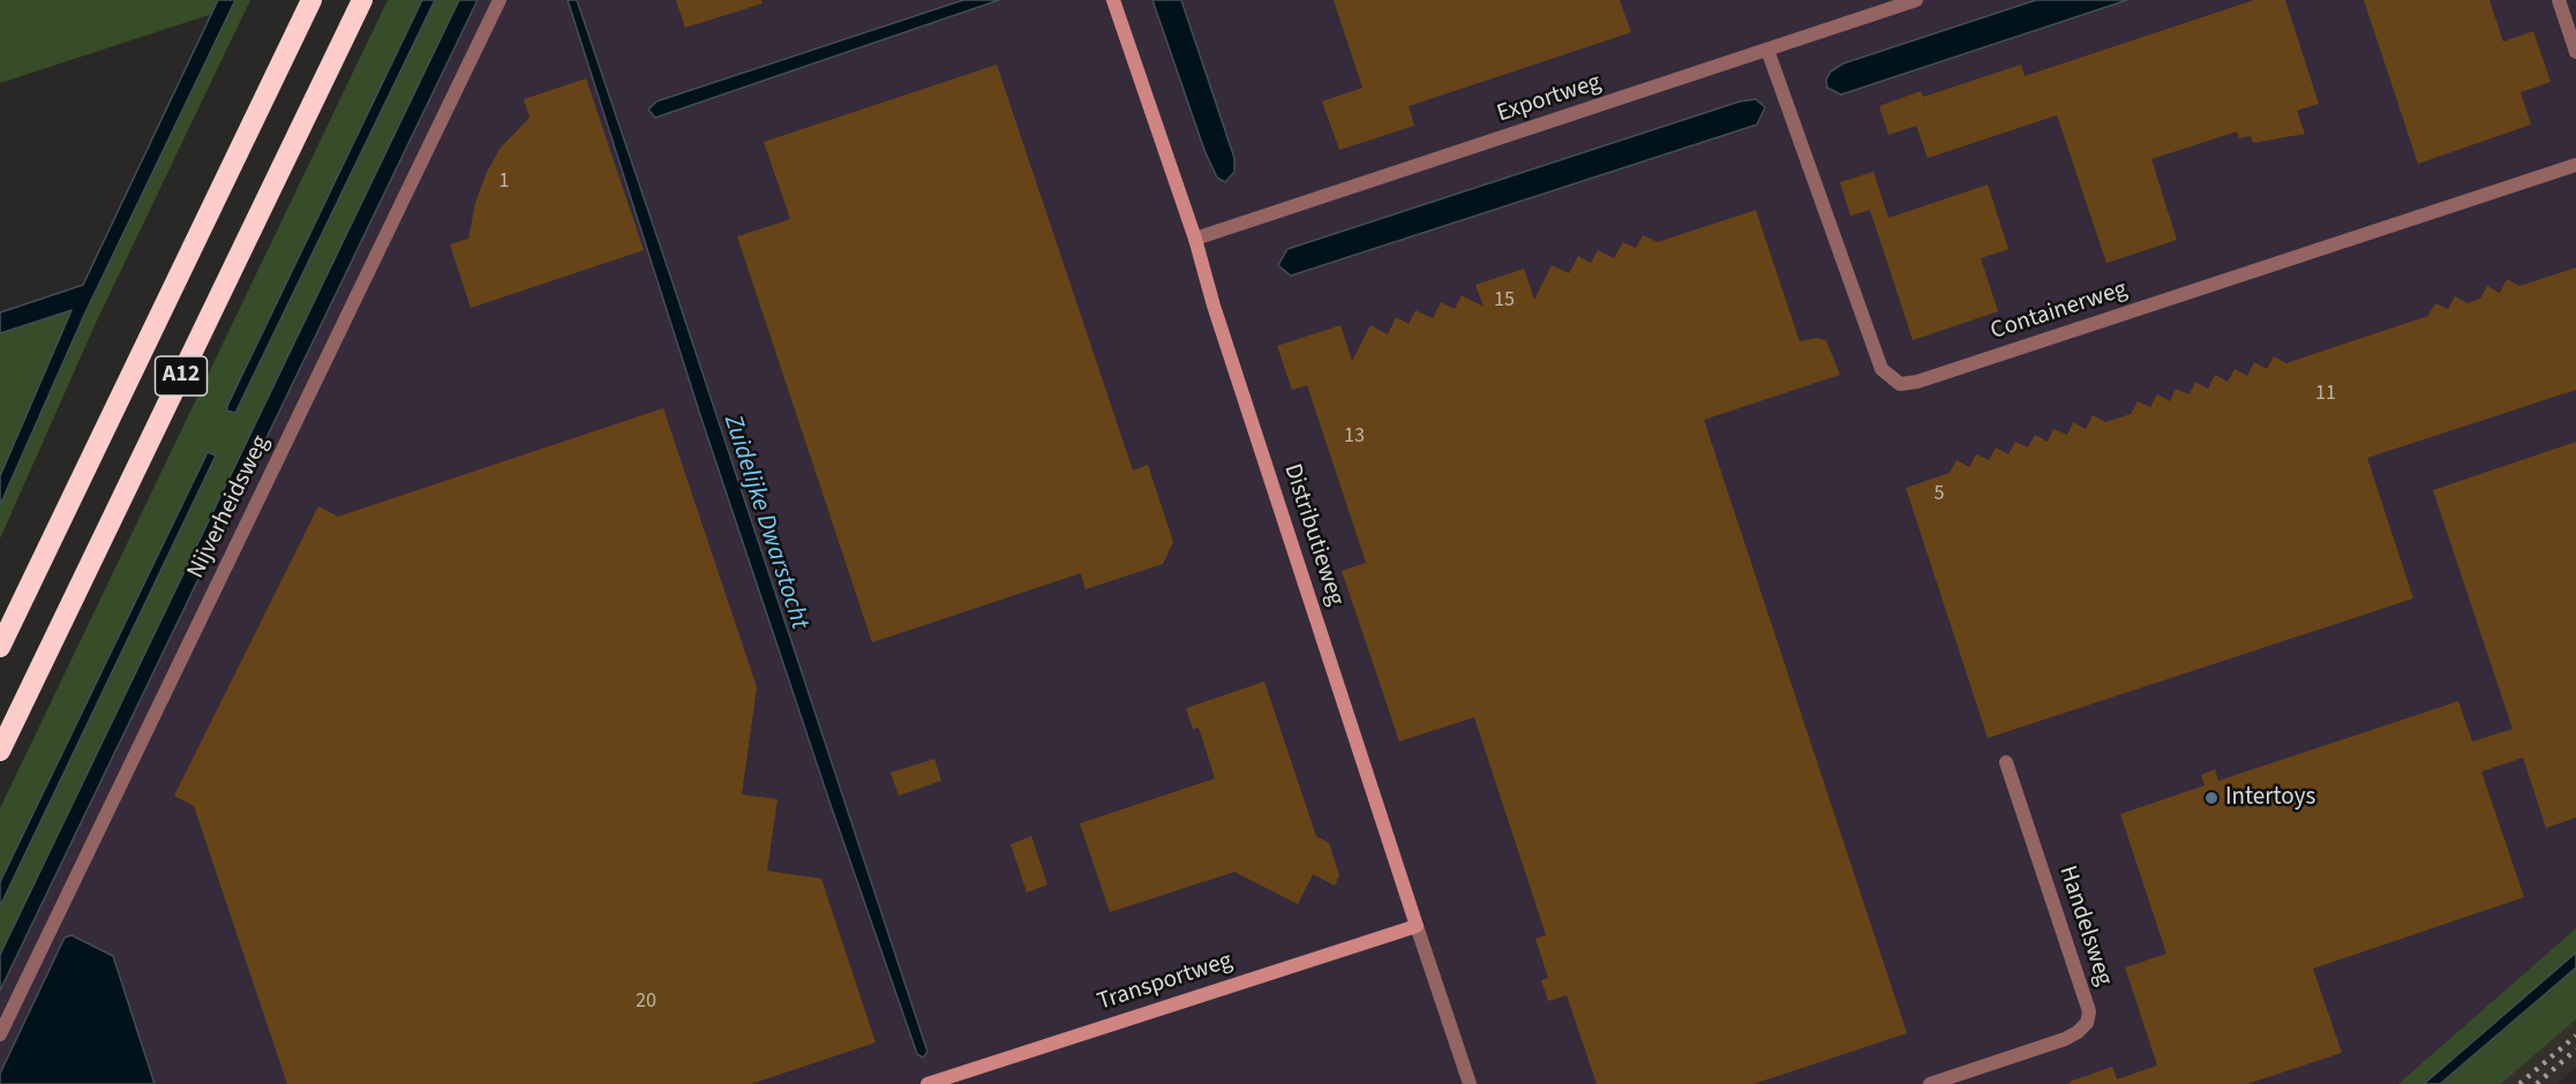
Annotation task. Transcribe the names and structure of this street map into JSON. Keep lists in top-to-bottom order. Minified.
{"streets":{"highway":["A12"],"street":["Exportweg","Containerweg","Nijverheidsweg","Distributieweg","Handelsweg","Transportweg"]},"crossings":[["Exportweg","Containerweg"],["Exportweg","Distributieweg"],["Distributieweg","Transportweg"]],"water":["Zuidelijke Dwarstocht"],"places":["Intertoys"],"house_numbers":["1","15","11","13","5","20"]}
